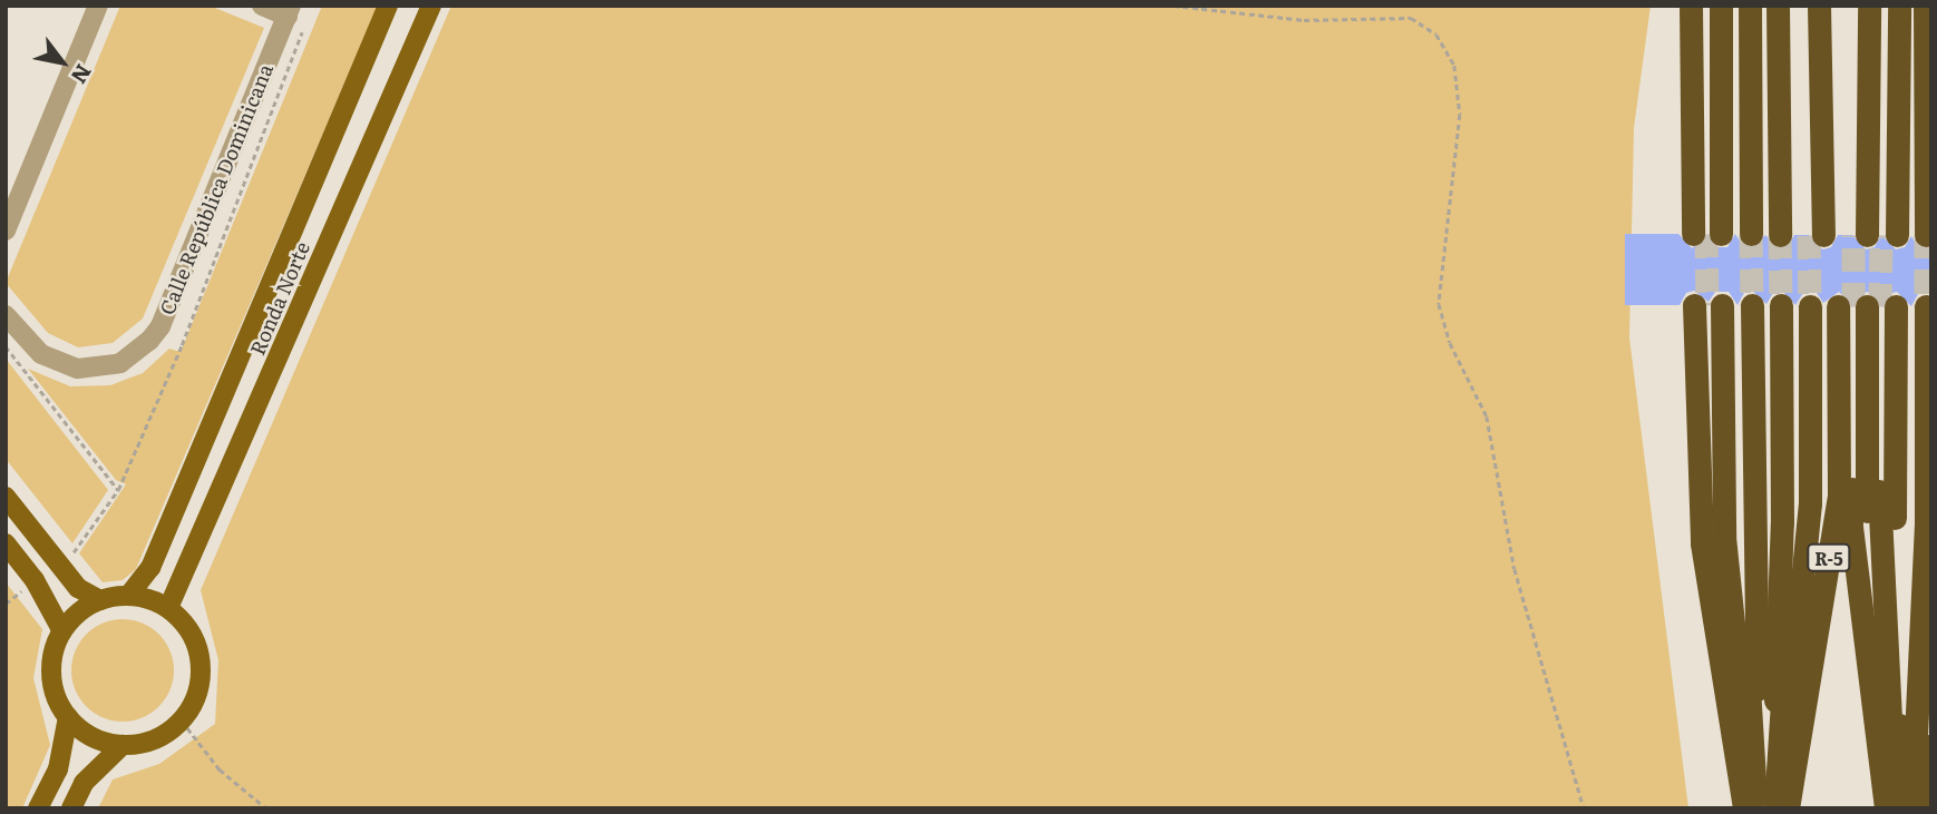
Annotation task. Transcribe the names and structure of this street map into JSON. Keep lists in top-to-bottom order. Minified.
{"streets":{"highway":["R-5"],"main road":["Ronda Norte"],"street":["Calle República Dominicana"]},"north":"bottom right"}
